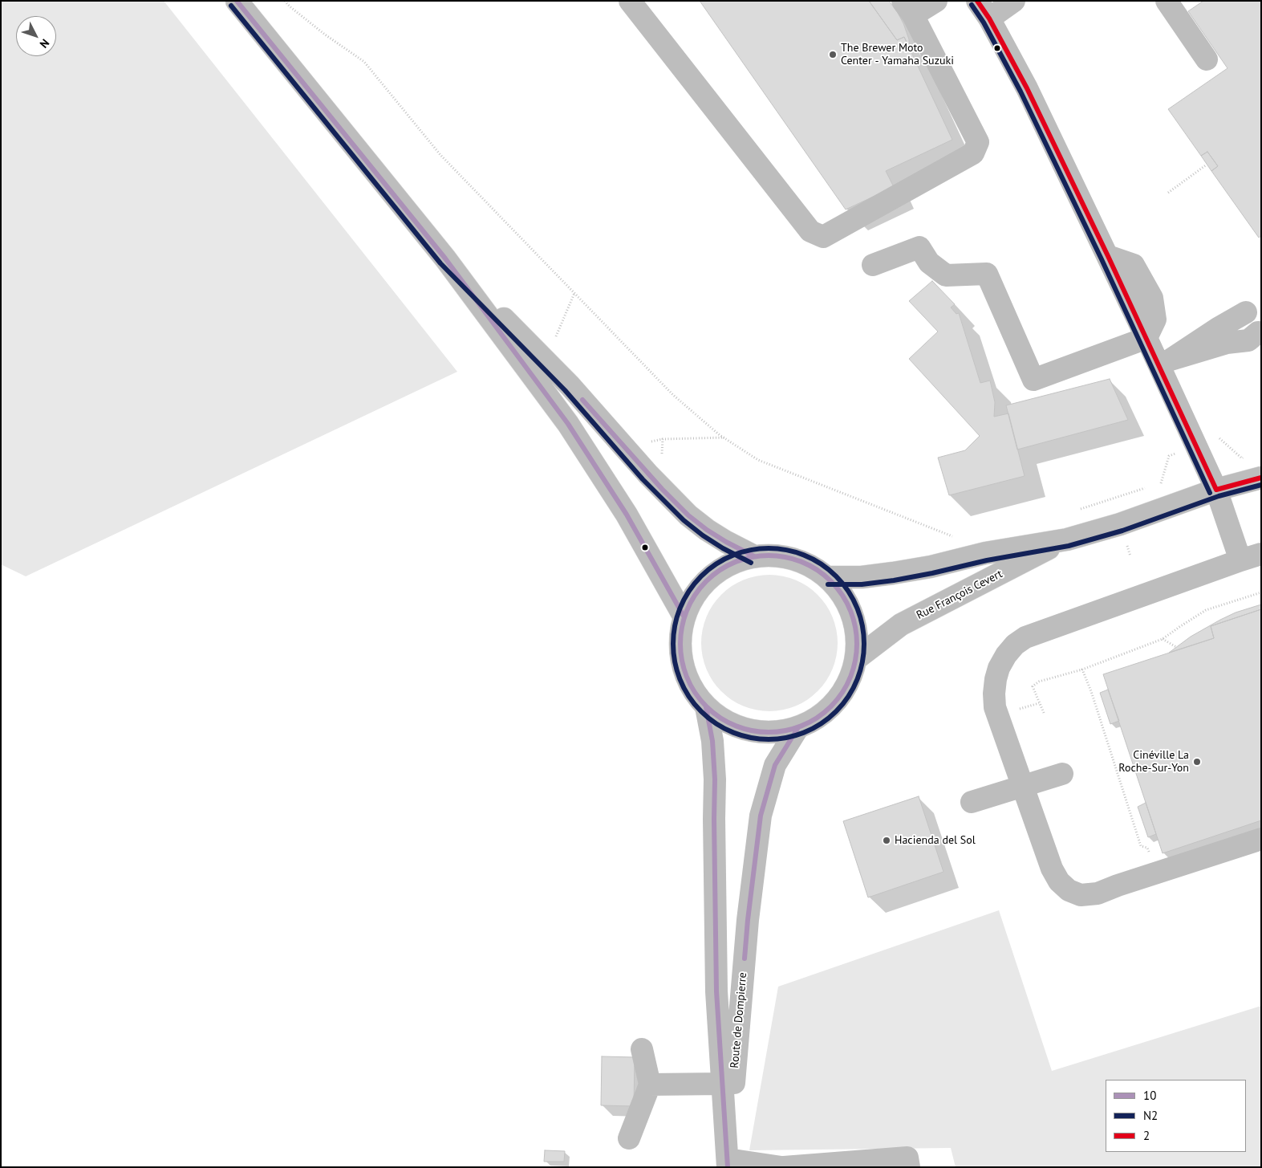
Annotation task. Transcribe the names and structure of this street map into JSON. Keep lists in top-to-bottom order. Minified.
{"streets":{"main road":["Rue François Cevert","Route de Dompierre"]},"places":["The Brewer Moto Center - Yamaha Suzuki","Cinéville La Roche-Sur-Yon","Hacienda del Sol"],"lines":["transit line 10","transit line 2","transit line N2"],"legend":["10","N2","2"],"north":"bottom right"}
